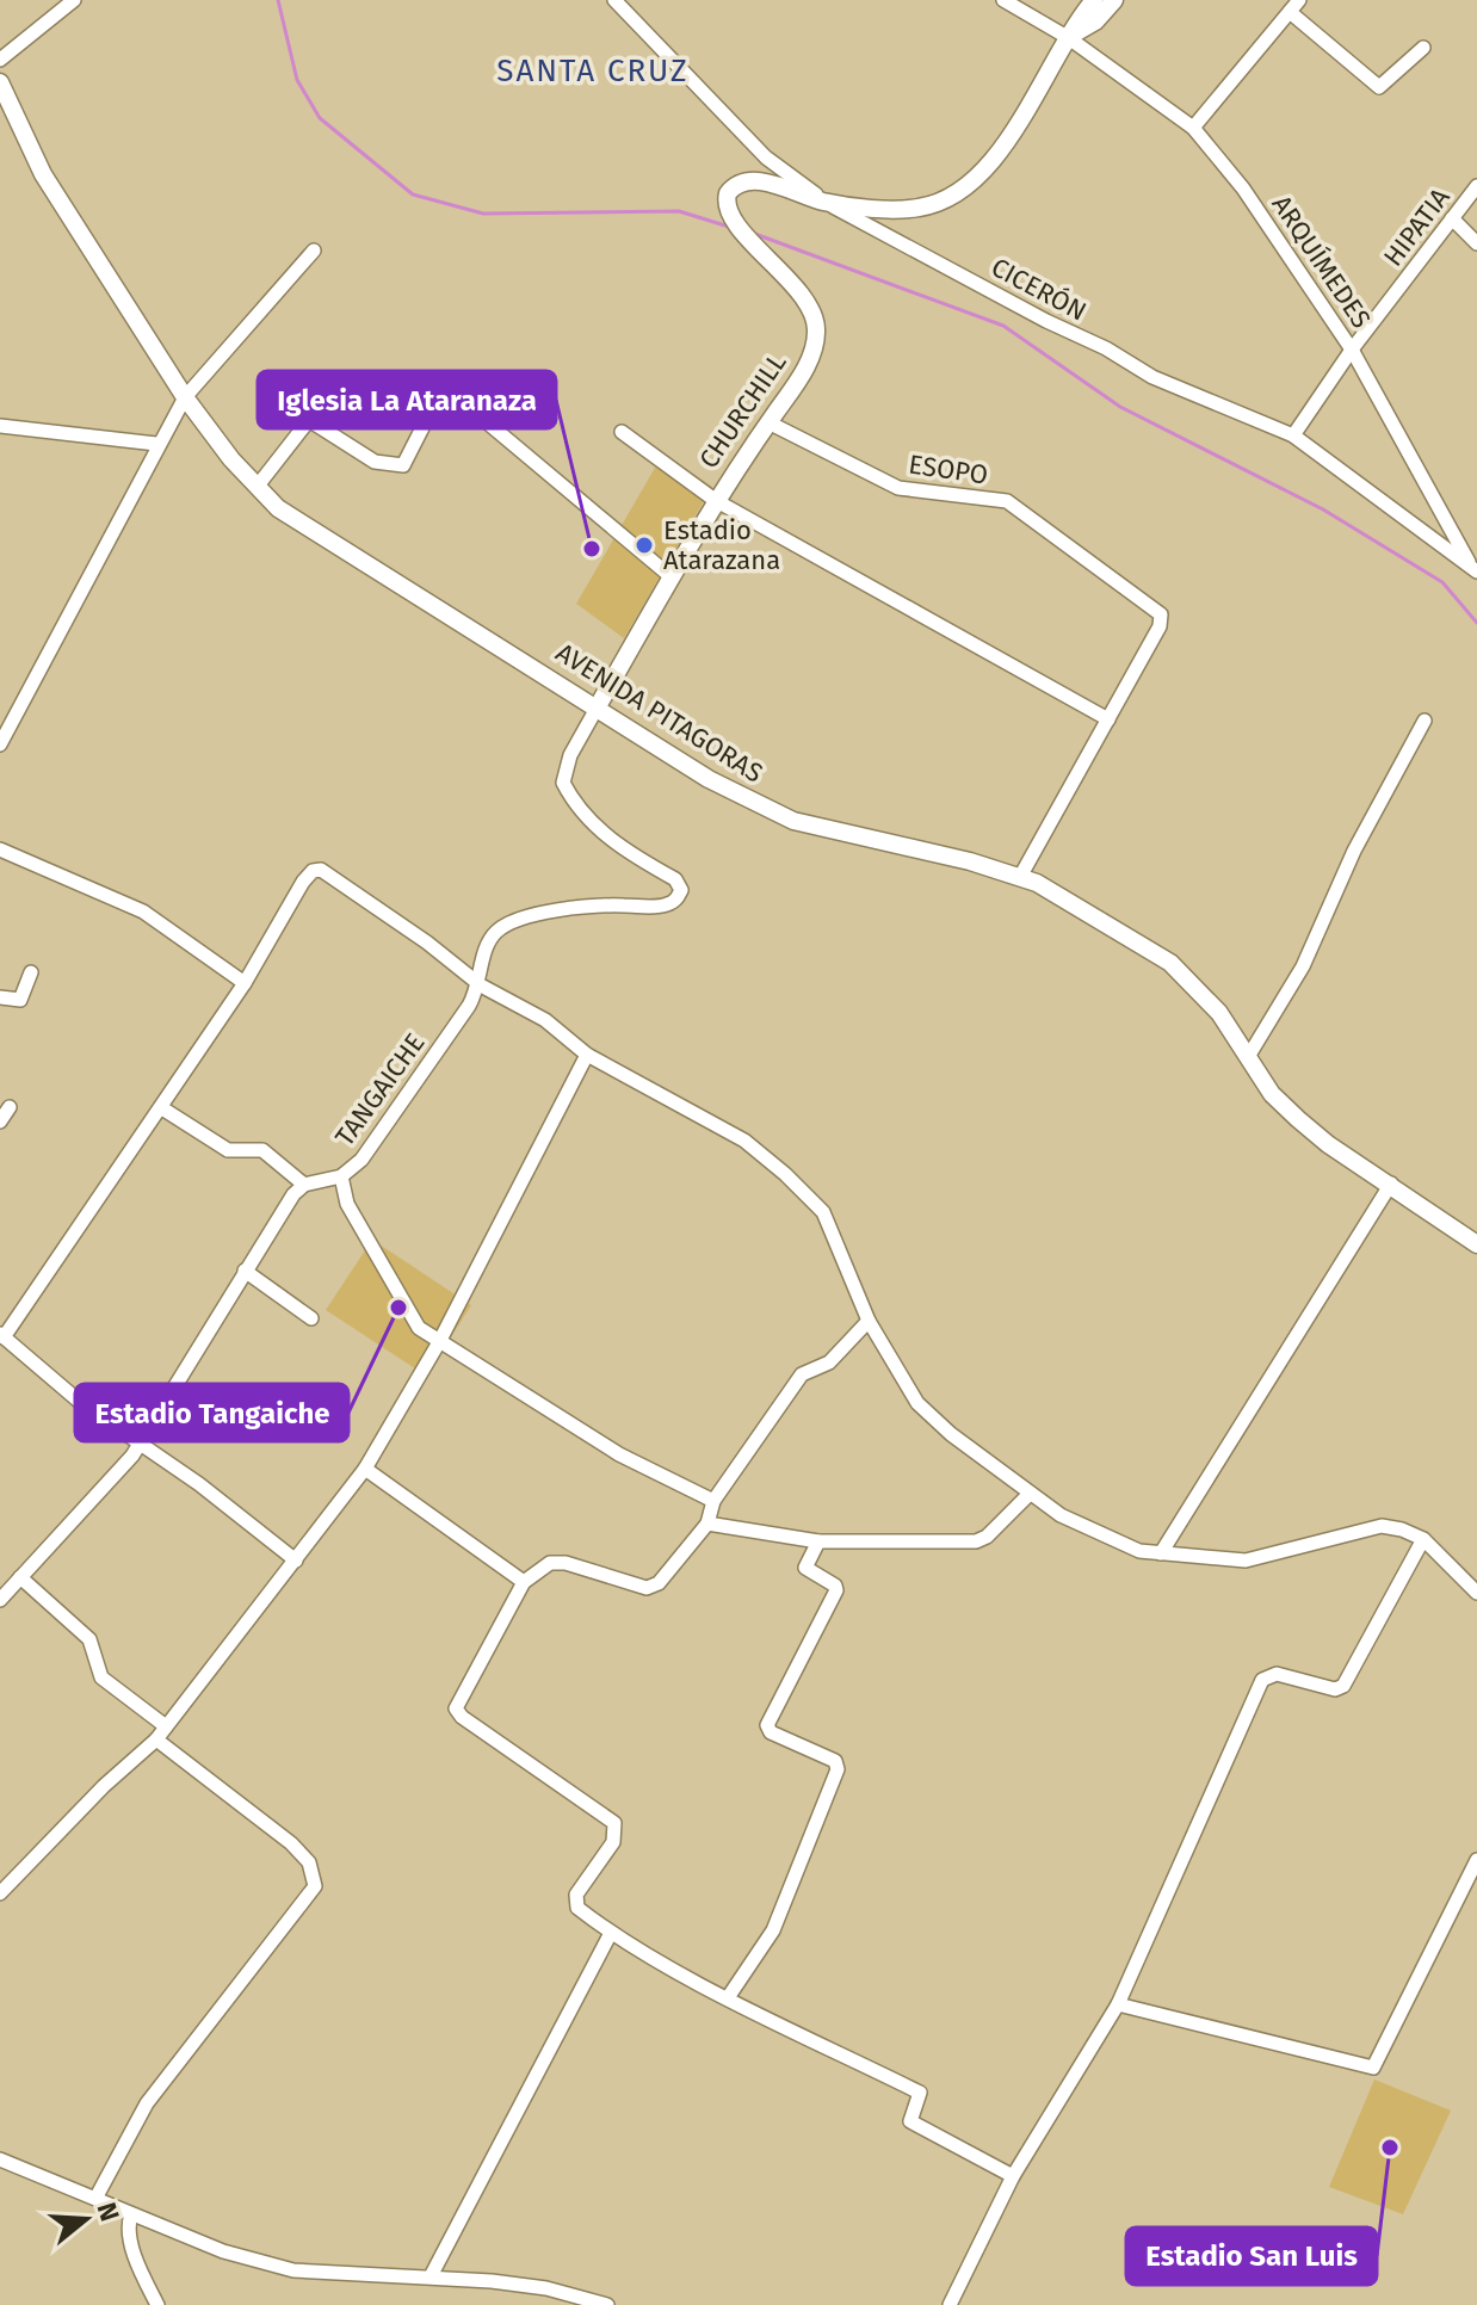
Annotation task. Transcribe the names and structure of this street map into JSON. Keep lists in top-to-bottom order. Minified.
{"streets":{"main road":["CHURCHILL","AVENIDA PITAGORAS"],"street":["HIPATIA","ARQUÍMEDES","CICERÓN","ESOPO","TANGAICHE"]},"crossings":[["HIPATIA","ARQUÍMEDES"],["HIPATIA","CICERÓN"],["ARQUÍMEDES","CICERÓN"],["CICERÓN","CHURCHILL"],["CHURCHILL","ESOPO"],["CHURCHILL","AVENIDA PITAGORAS"],["CHURCHILL","TANGAICHE"],["AVENIDA PITAGORAS","TANGAICHE"]],"districts":["SANTA CRUZ"],"places":["Estadio Atarazana","Iglesia La Ataranaza","Estadio Tangaiche","Estadio San Luis"],"north":"right"}
